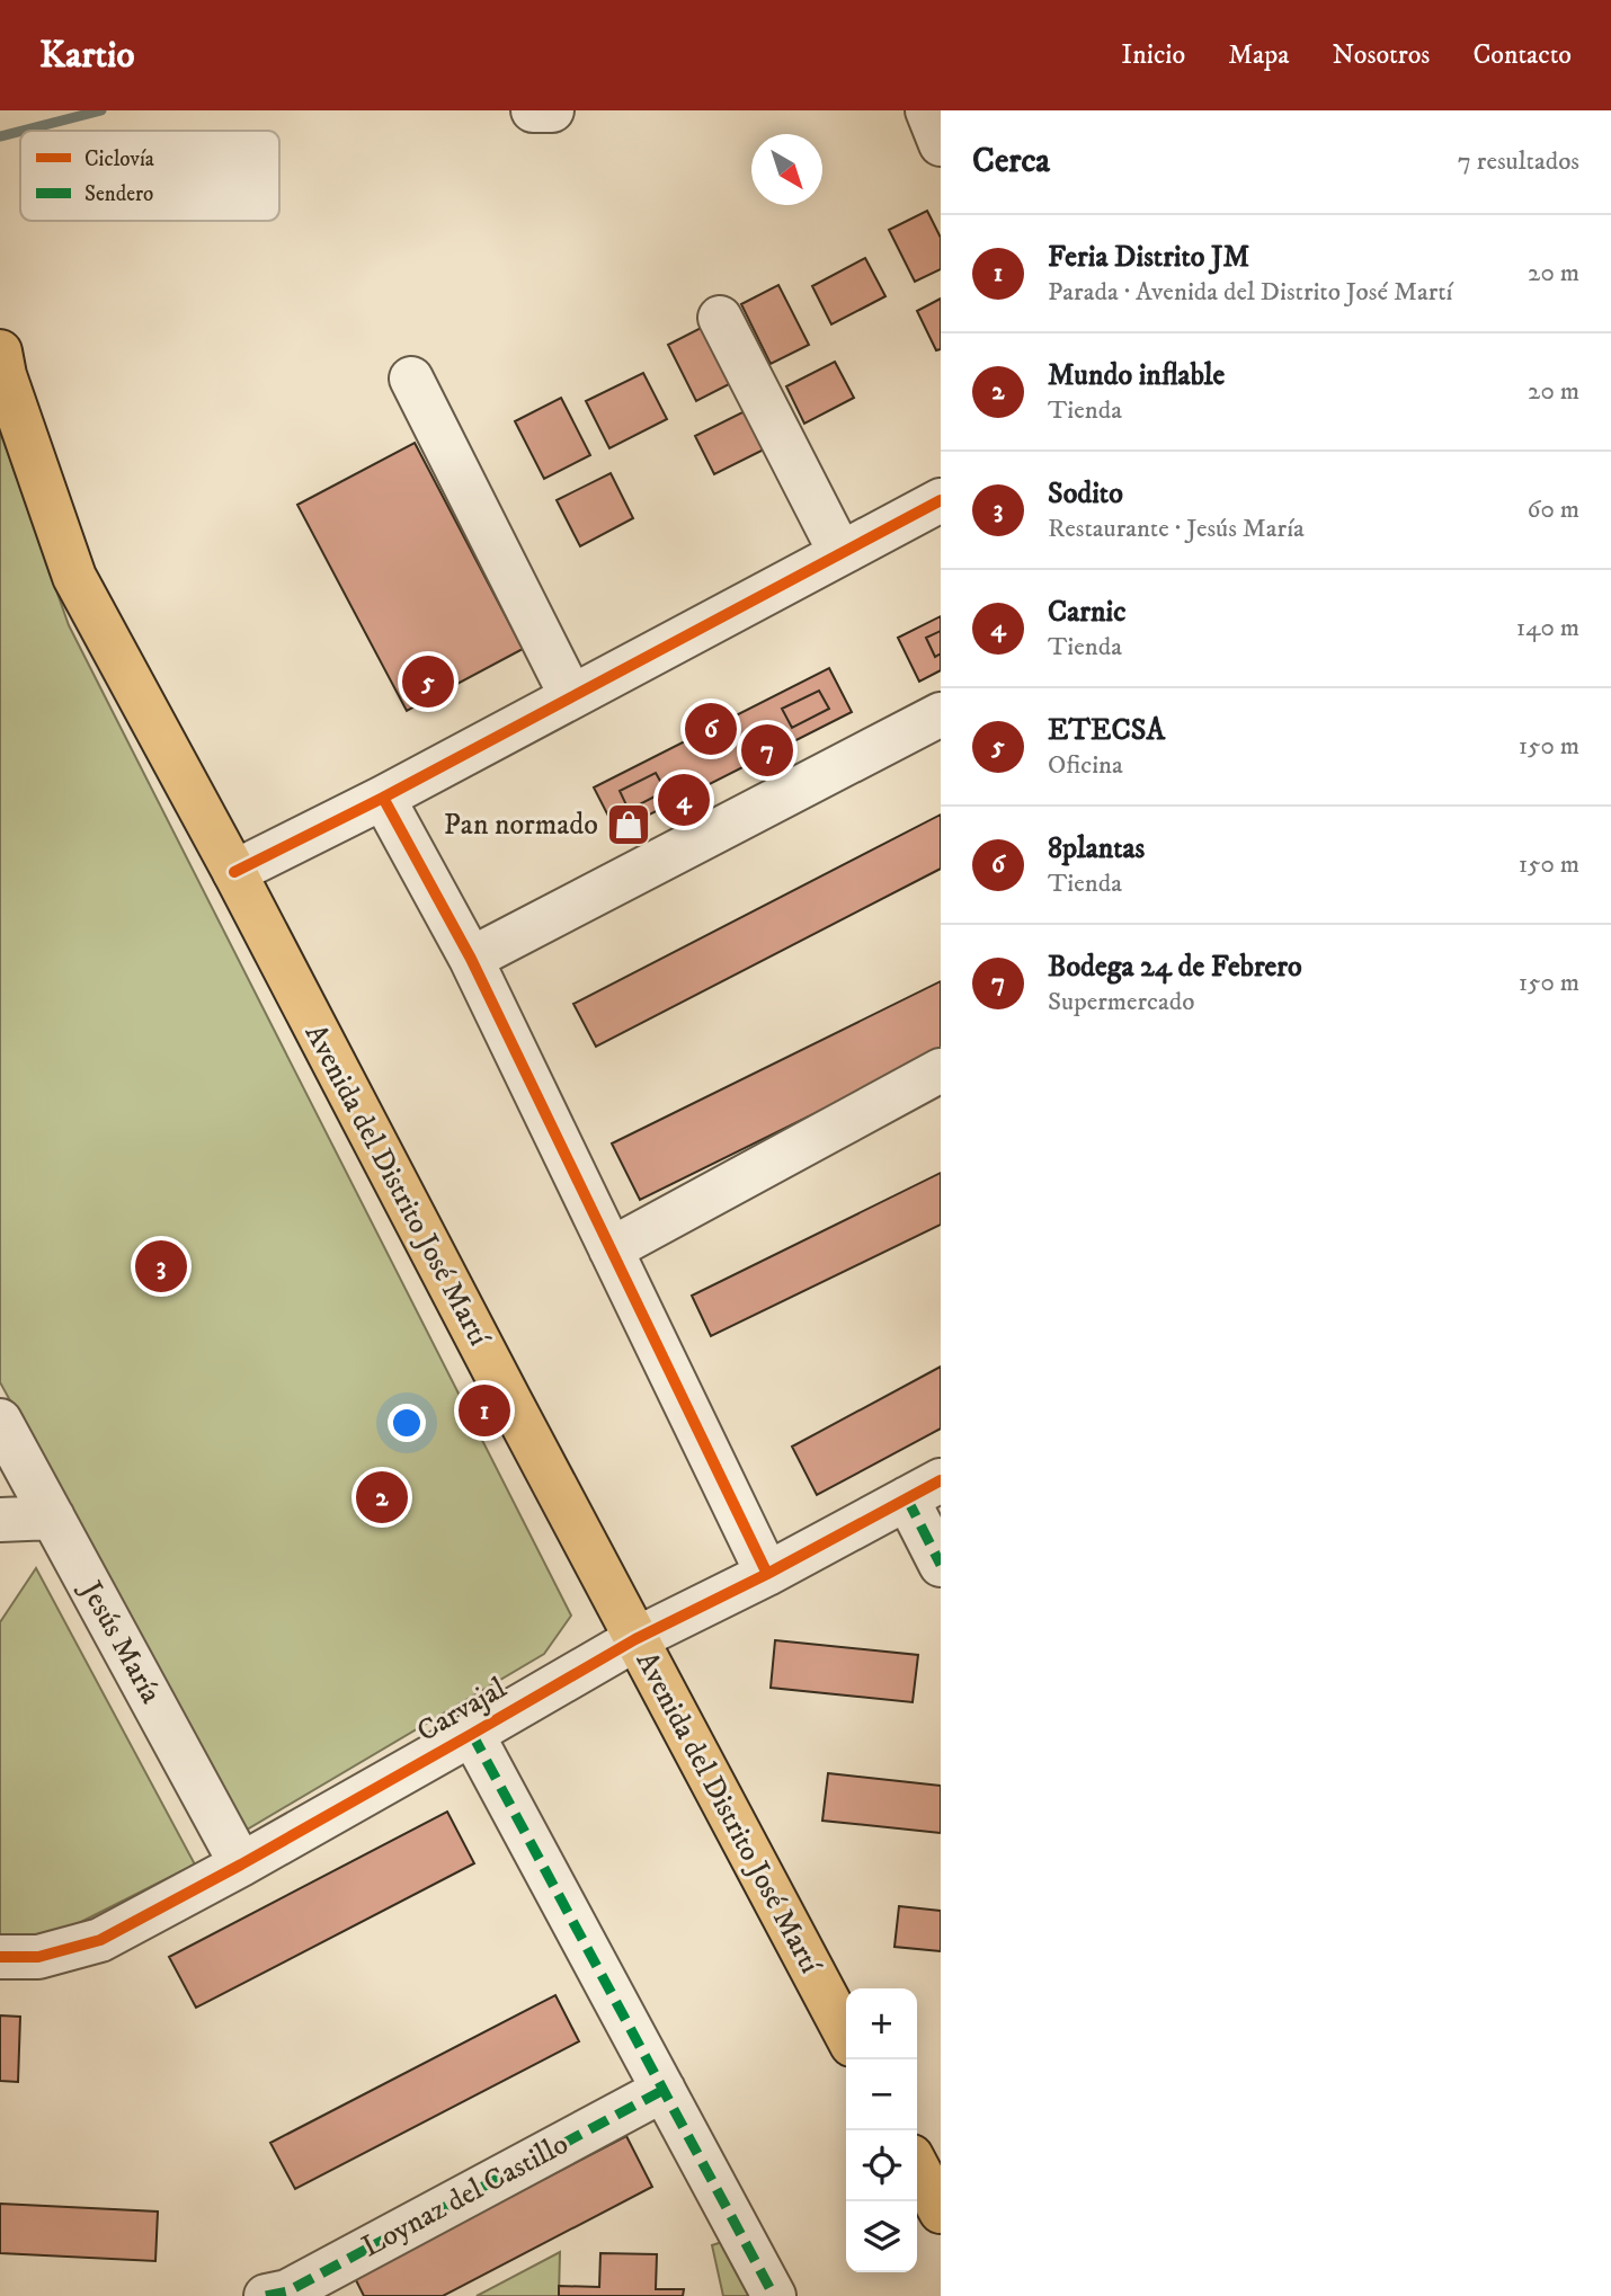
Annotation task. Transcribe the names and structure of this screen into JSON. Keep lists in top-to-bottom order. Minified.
{"streets":{"main road":["Avenida del Distrito José Martí"],"street":["Jesús María","Carvajal","Loynaz del Castillo"]},"crossings":[["Avenida del Distrito José Martí","Carvajal"],["Jesús María","Carvajal"]],"places":{"shop":["Pan normado"]},"legend":["Ciclovía","Sendero"],"north":"bottom right","page":{"header":"Kartio","nav":["Inicio","Mapa","Nosotros","Contacto"],"heading":["Cerca","7 resultados"],"list":[{"mark":"1","name":"Feria Distrito JM","note":"Parada · Avenida del Distrito José Martí","value":"20 m"},{"mark":"2","name":"Mundo inflable","note":"Tienda","value":"20 m"},{"mark":"3","name":"Sodito","note":"Restaurante · Jesús María","value":"60 m"},{"mark":"4","name":"Carnic","note":"Tienda","value":"140 m"},{"mark":"5","name":"ETECSA","note":"Oficina","value":"150 m"},{"mark":"6","name":"8plantas","note":"Tienda","value":"150 m"},{"mark":"7","name":"Bodega 24 de Febrero","note":"Supermercado","value":"150 m"}],"pins":["5","6","7","4","3","1","2"],"map_buttons":["+","−"]}}
